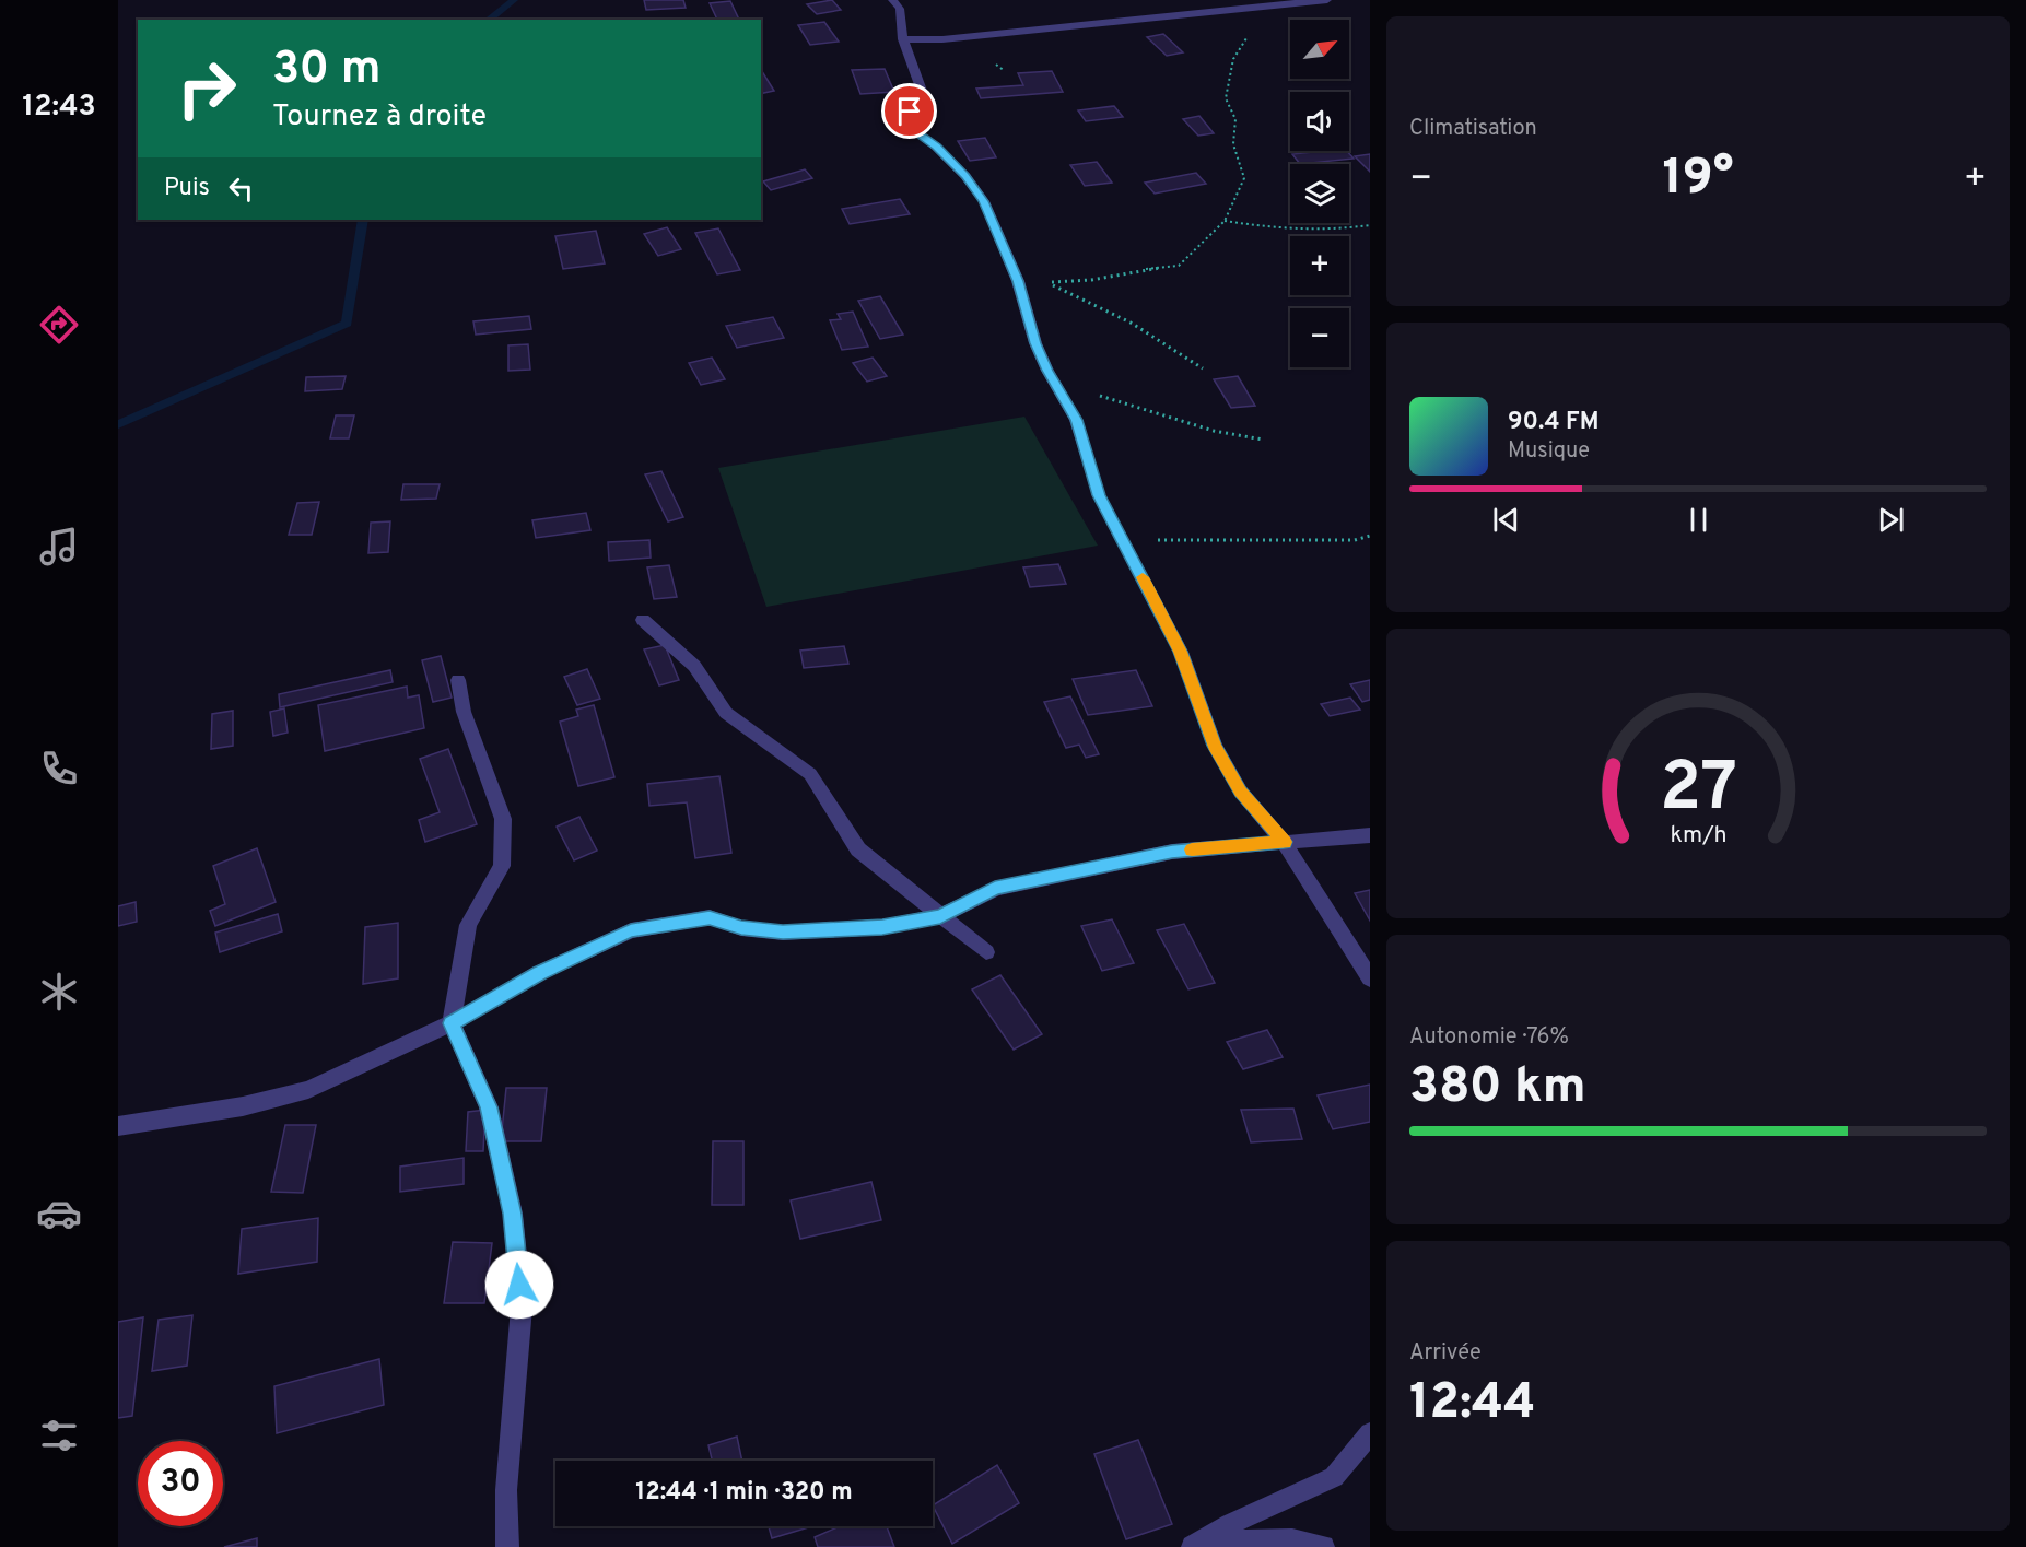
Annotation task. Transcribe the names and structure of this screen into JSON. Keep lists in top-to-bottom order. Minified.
{"north":"top right","page":{"tabs":"12:43","tile":["Climatisation",["Autonomie · 76%","380 km"],["Arrivée","12:44"]],"map_buttons":["+","−"],"turn":["30 m","Tournez à droite"],"heat":["−","19°","+"],"then":"Puis","song":["90.4 FM","Musique"],"limit":"30","trip":"12:44 · 1 min · 320 m","gauge":["27","km/h"]}}
